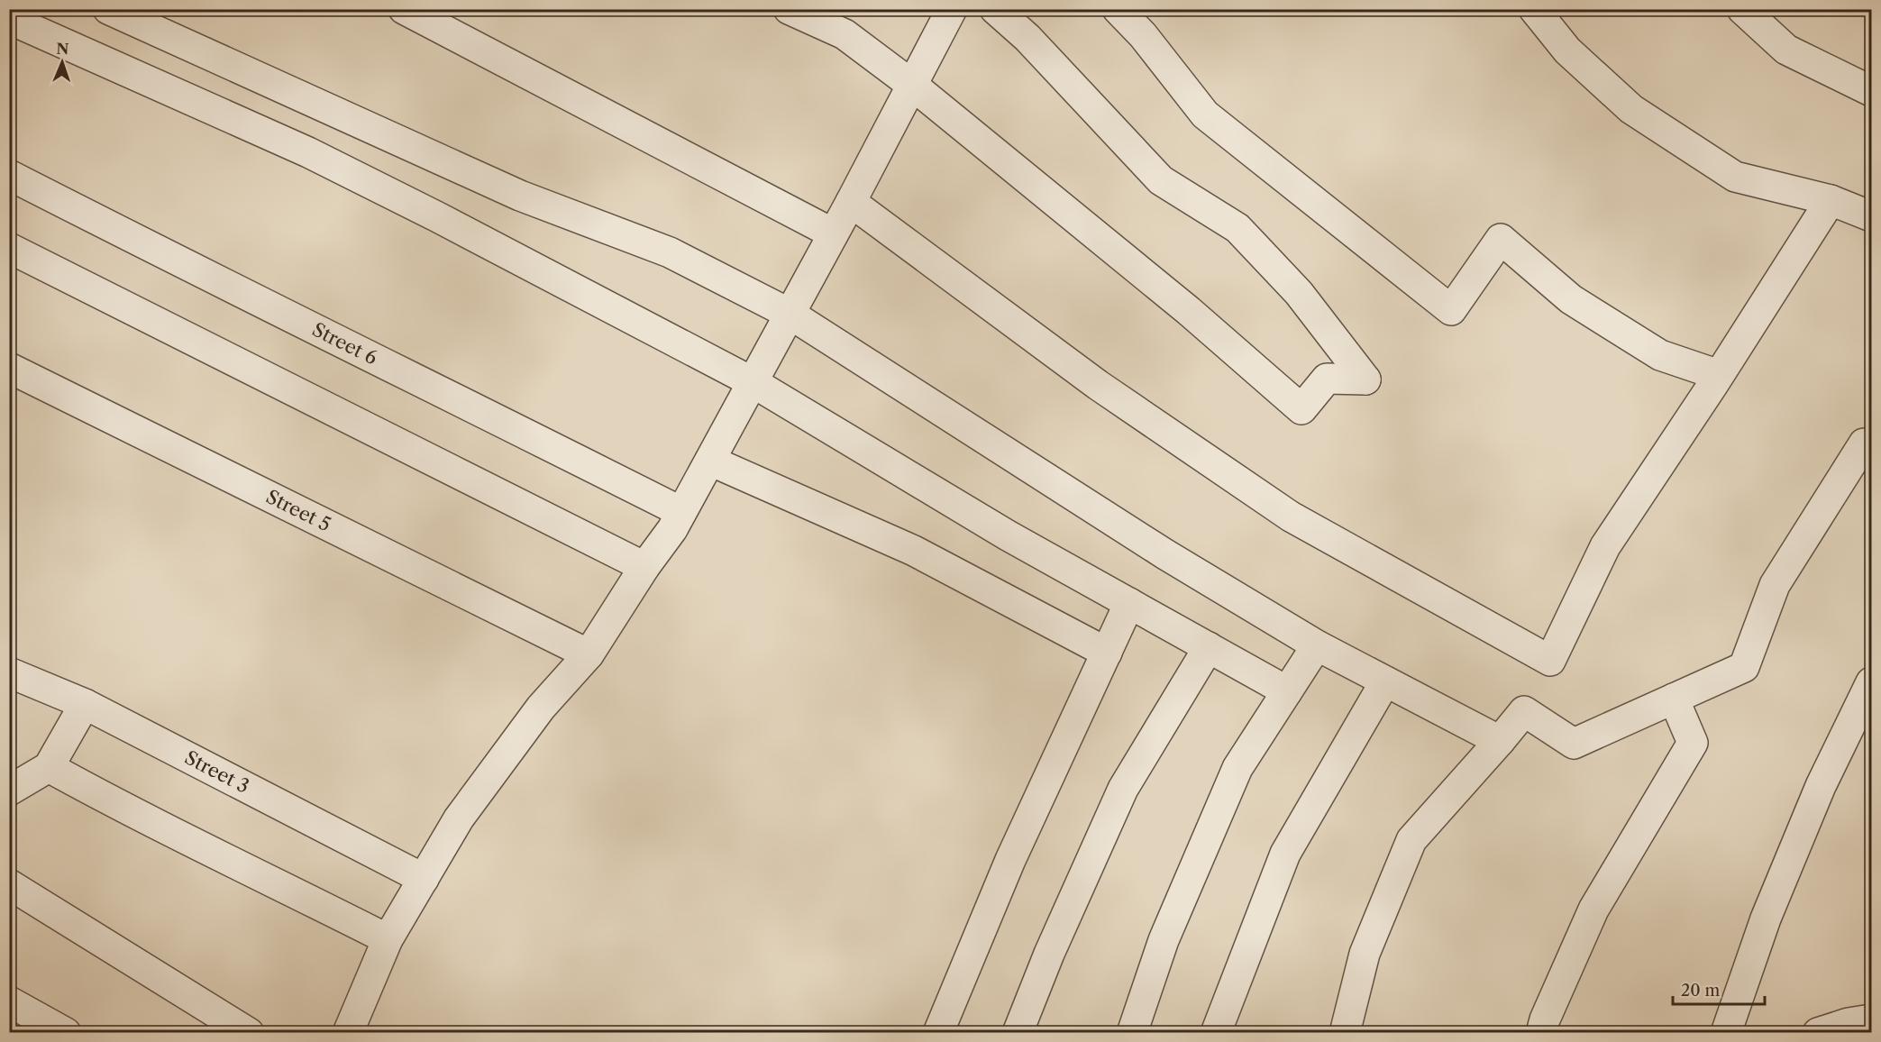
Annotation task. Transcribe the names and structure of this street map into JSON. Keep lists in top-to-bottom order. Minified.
{"streets":{"street":["Street 6","Street 5","Street 3"]},"scale_bar":"20 m","north":"top"}
